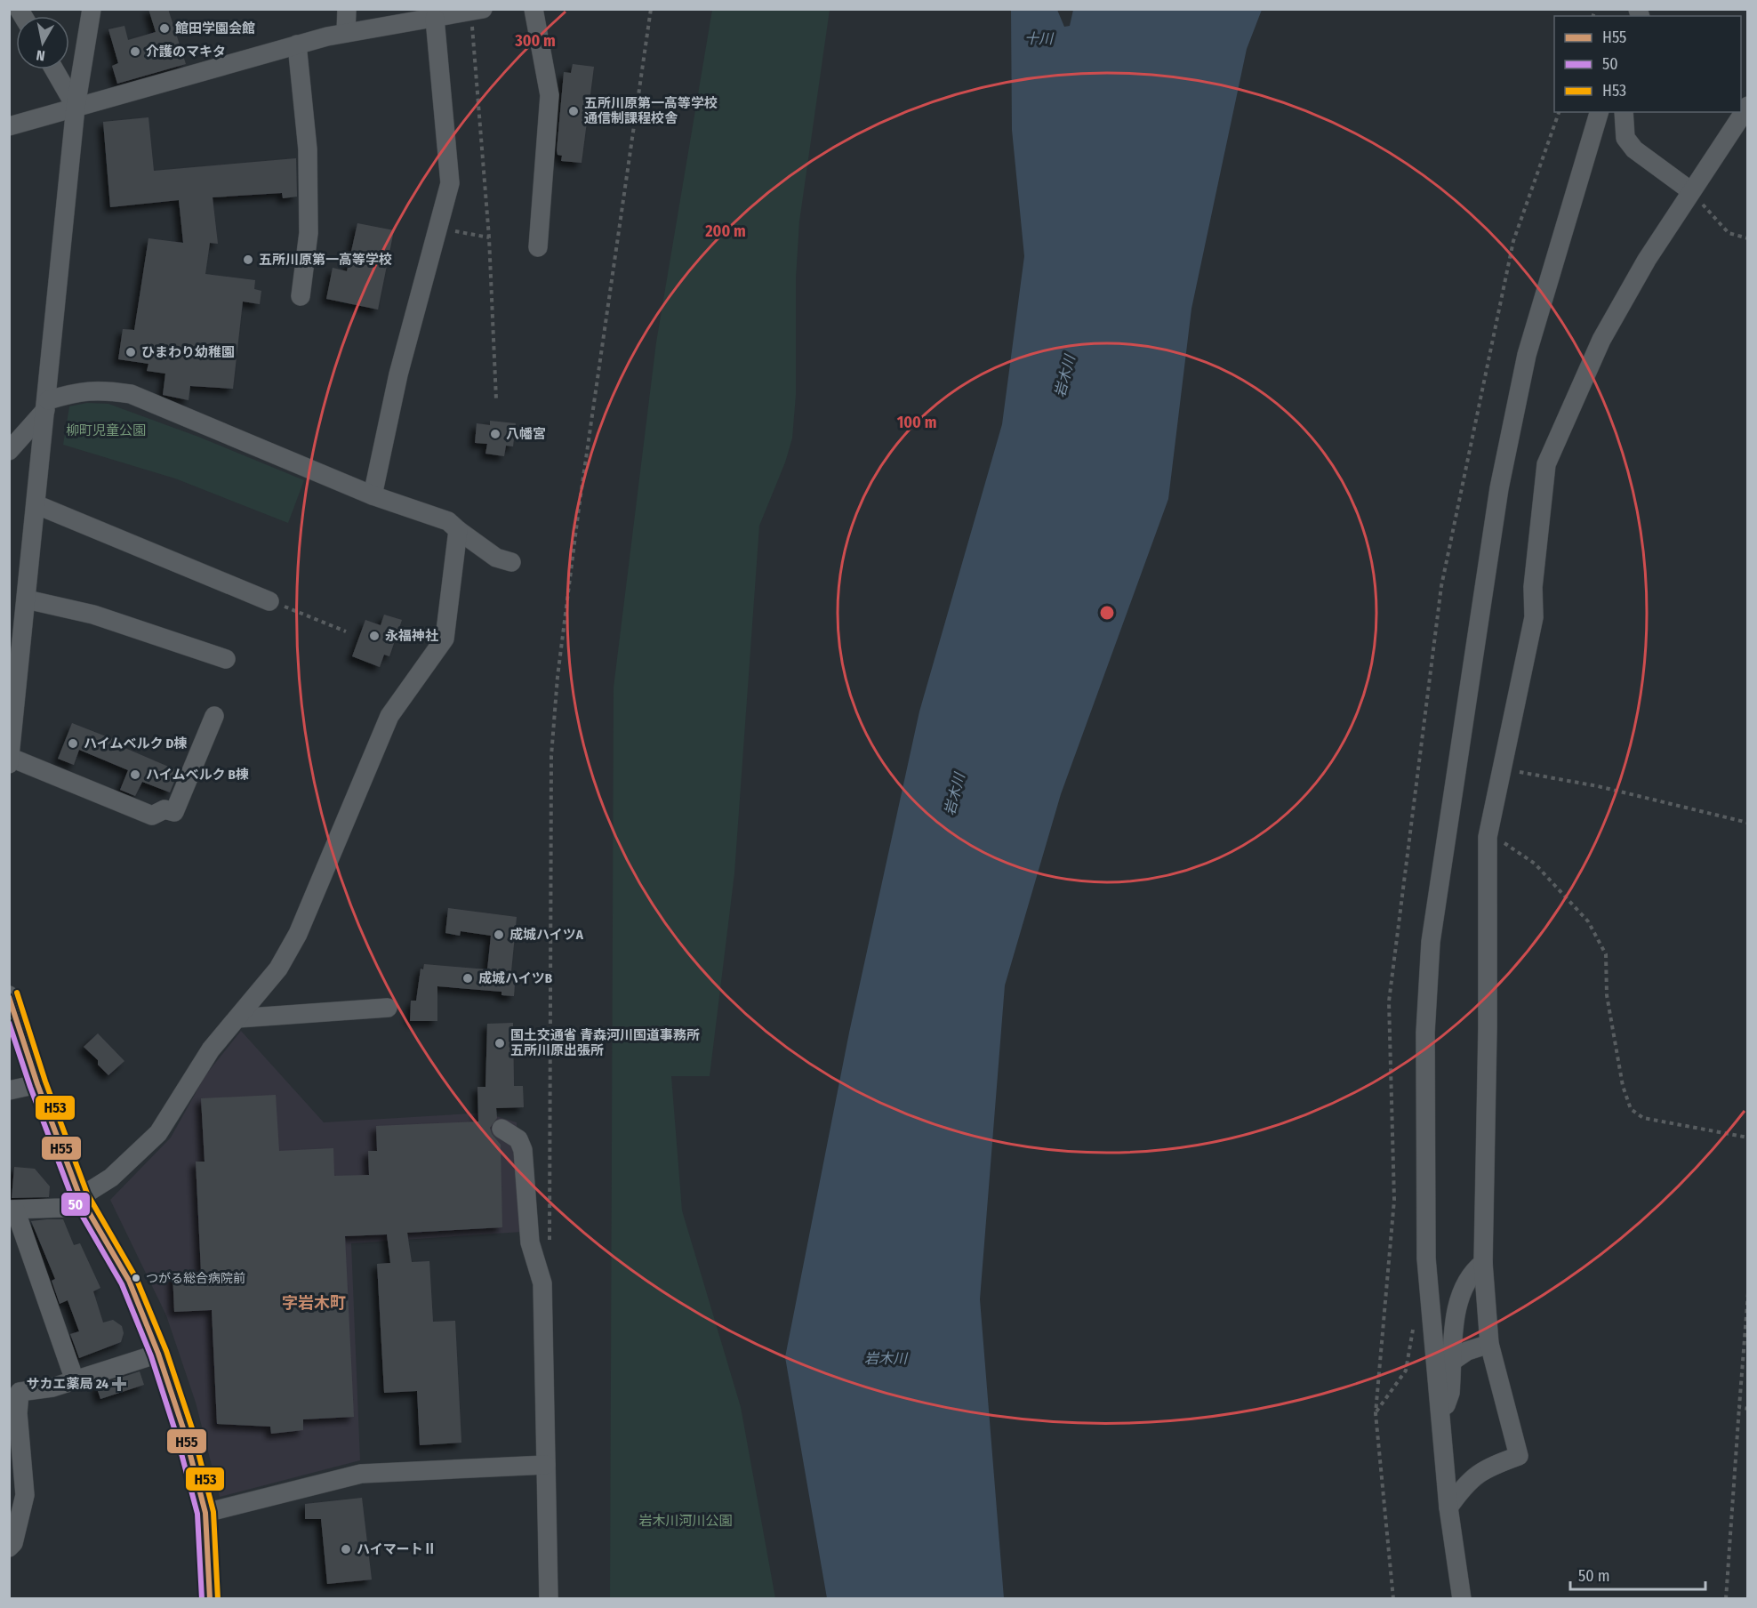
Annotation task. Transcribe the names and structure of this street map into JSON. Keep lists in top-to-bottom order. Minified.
{"districts":["字岩木町"],"water":["十川","岩木川"],"parks":["柳町児童公園","岩木川河川公園"],"places":{"other":["館田学園会館","介護のマキタ","五所川原第一高等学校 通信制課程校舎","五所川原第一高等学校","ひまわり幼稚園","八幡宮","永福神社","ハイムベルク D棟","ハイムベルク B棟","成城ハイツA","成城ハイツB","国土交通省 青森河川国道事務所 五所川原出張所","つがる総合病院前","ハイマートⅡ"],"health":["サカエ薬局 24"]},"lines":["transit line H53","transit line H55","transit line 50"],"legend":["H55","50","H53"],"scale_bar":"50 m","north":"bottom","rings":["300 m","200 m","100 m"]}
